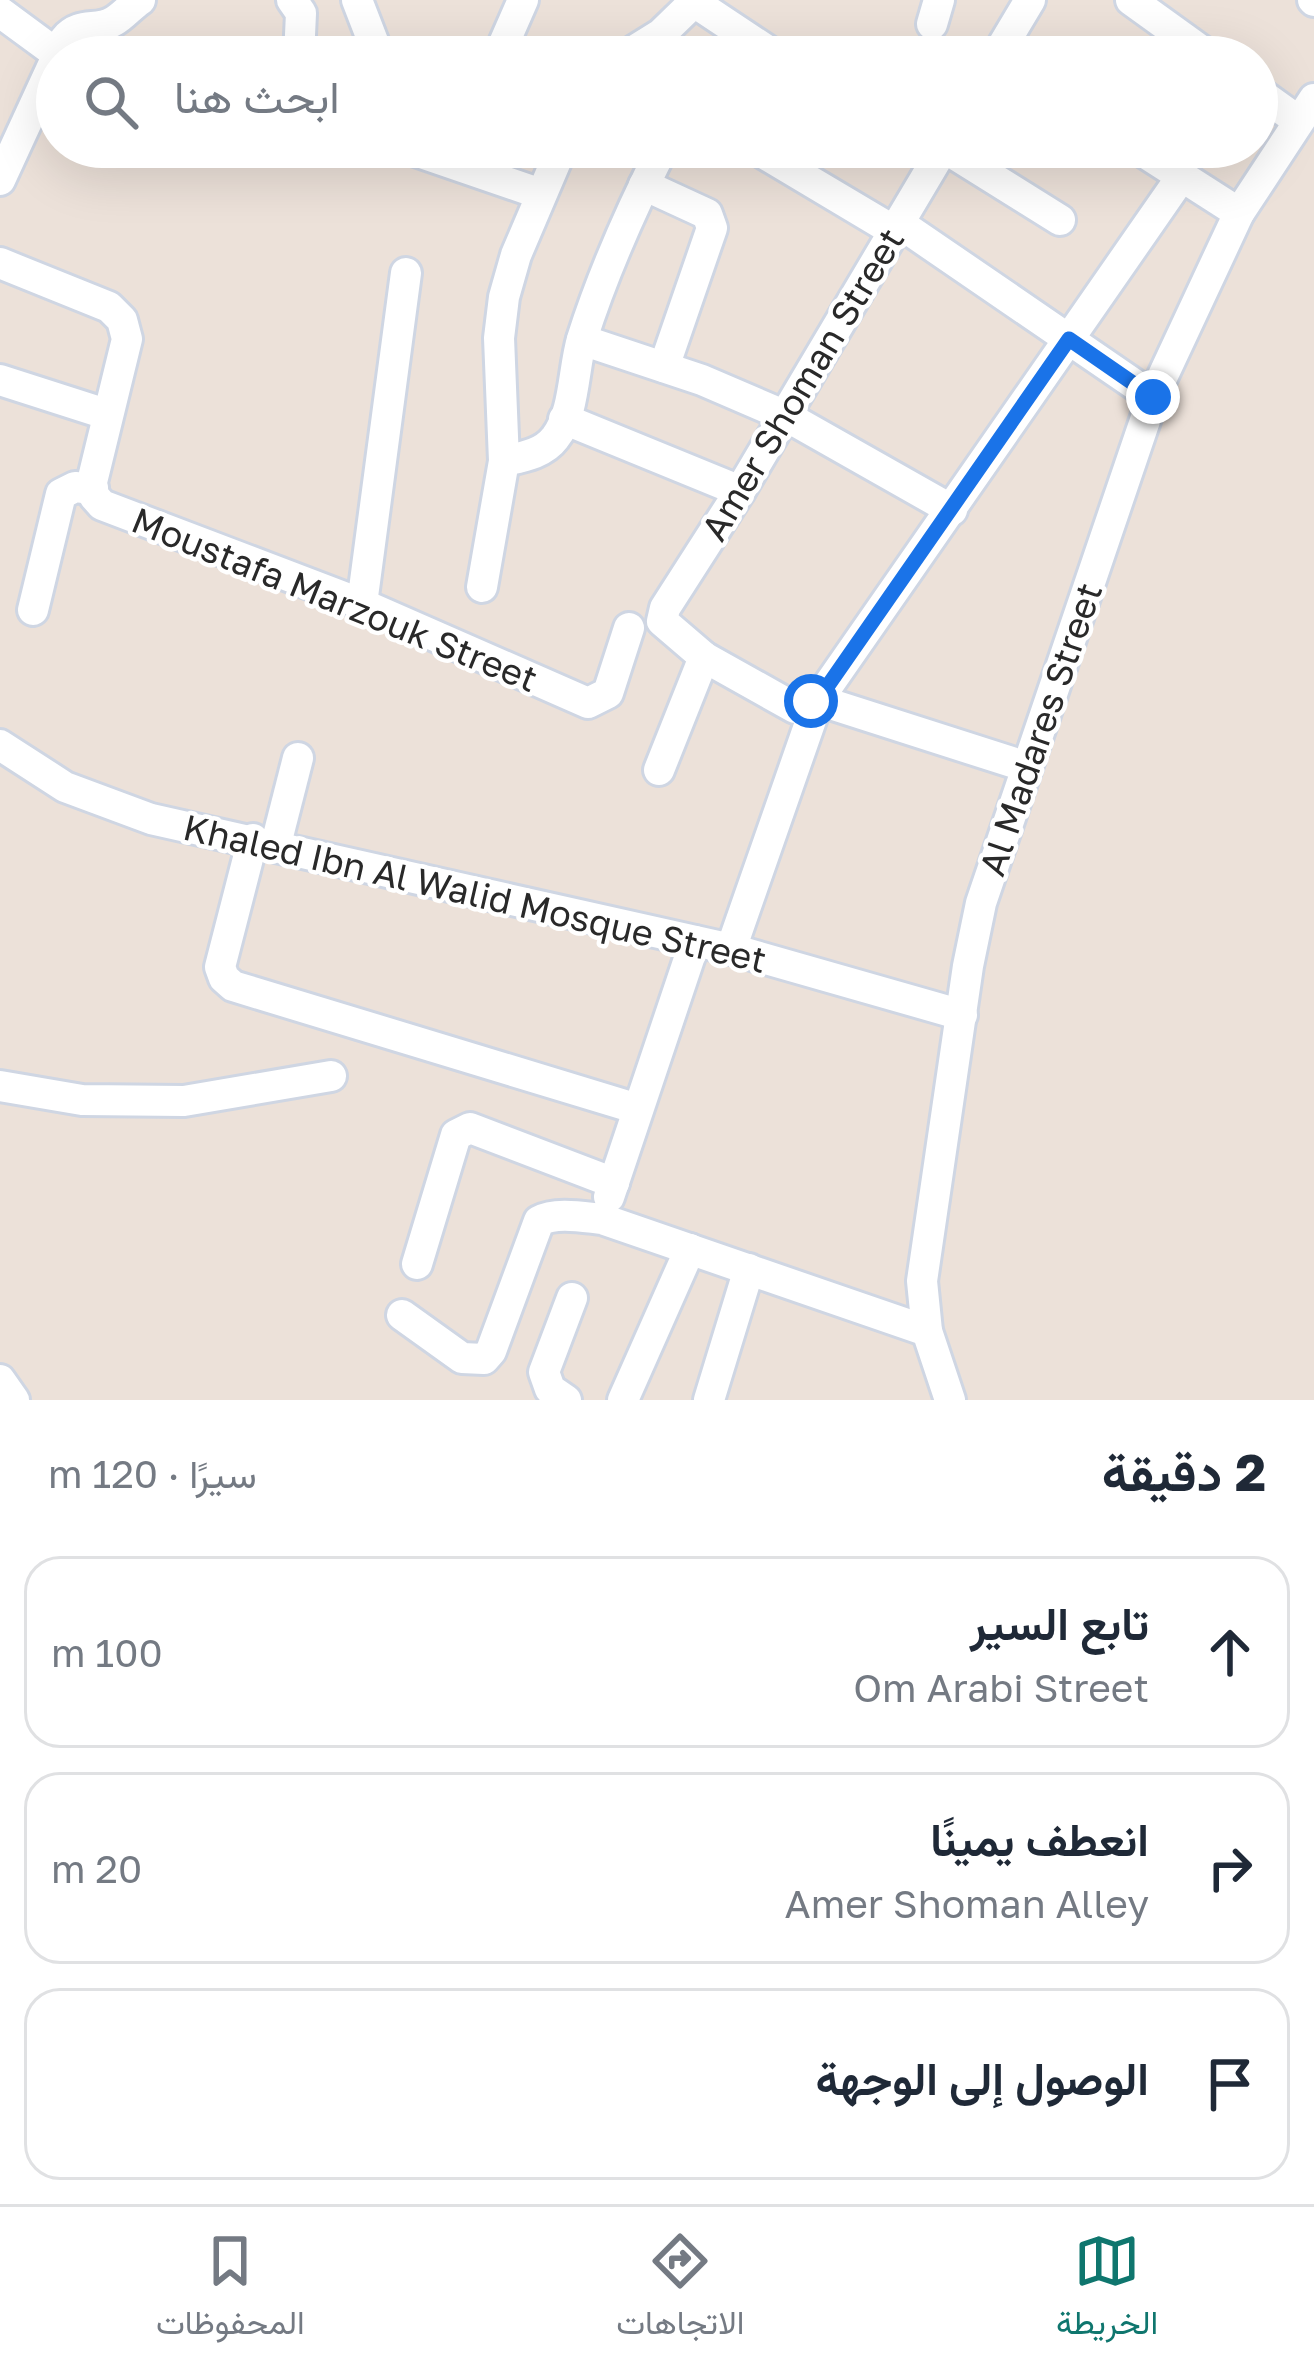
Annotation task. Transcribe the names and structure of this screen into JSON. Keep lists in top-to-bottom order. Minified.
{"streets":{"street":["Amer Shoman Street","Moustafa Marzouk Street","Al Madares Street","Khaled Ibn Al Walid Mosque Street"]},"crossings":[["Al Madares Street","Khaled Ibn Al Walid Mosque Street"]],"page":{"search":"ابحث هنا","heading":["2 دقيقة","سيرًا · 120 m"],"list":[["تابع السير","Om Arabi Street","100 m"],["انعطف يمينًا","Amer Shoman Alley","20 m"],"الوصول إلى الوجهة"],"nav":["الخريطة","الاتجاهات","المحفوظات"]}}
